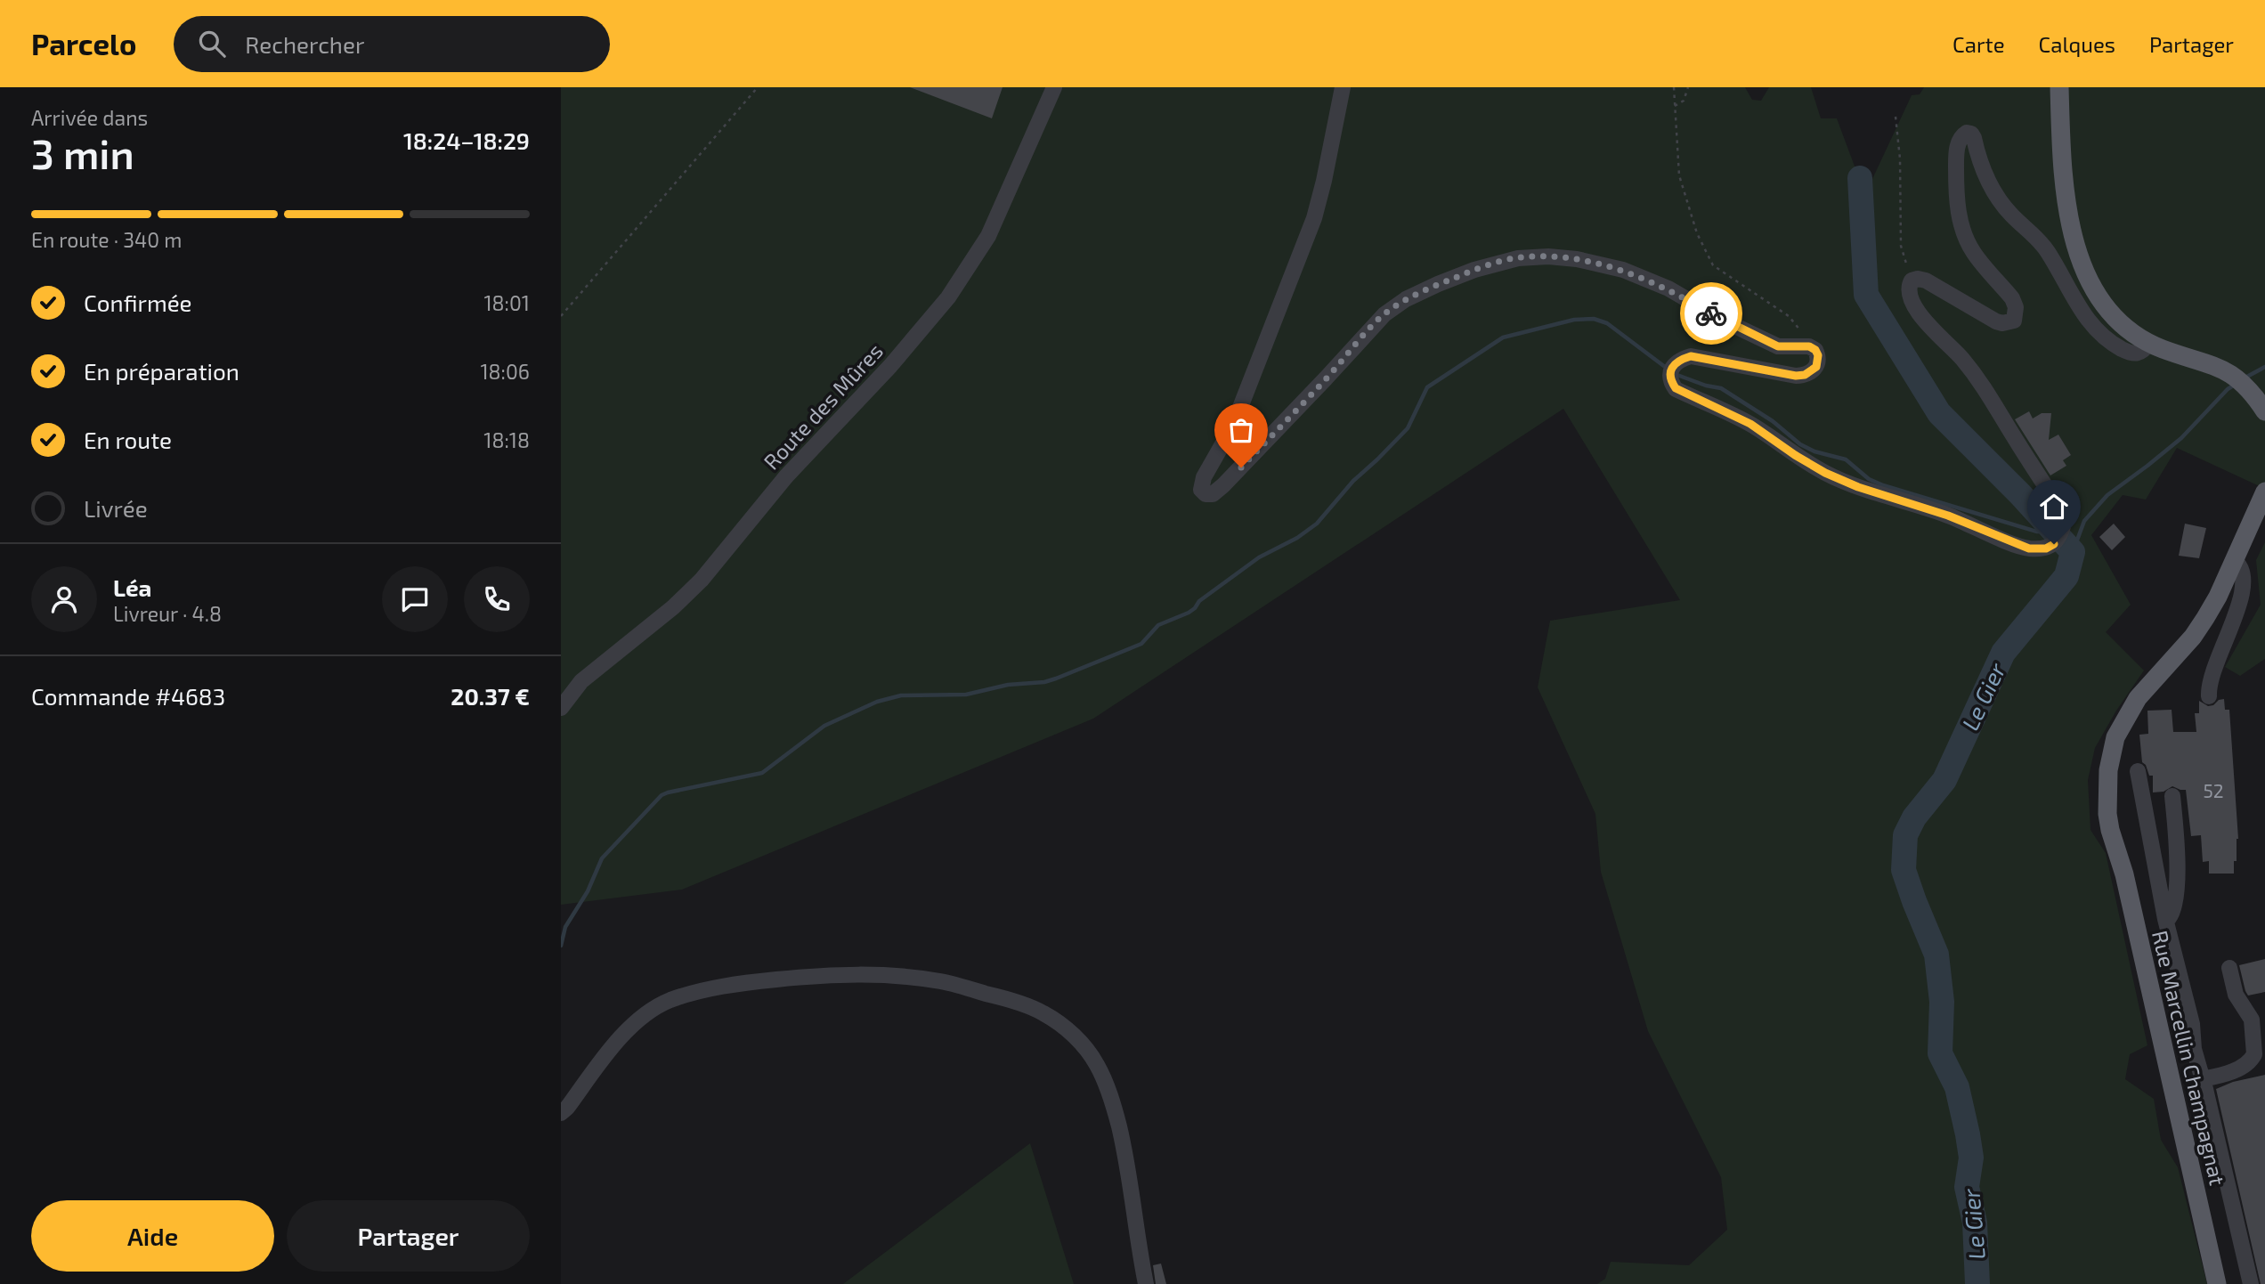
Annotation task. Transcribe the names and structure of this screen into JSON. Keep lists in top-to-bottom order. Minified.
{"streets":{"main road":["Rue Marcellin Champagnat"],"street":["Route des Mûres"]},"water":["Le Gier"],"house_numbers":["52"],"page":{"header":"Parcelo","search":"Rechercher","nav":["Carte","Calques","Partager"],"heading":["3 min","Arrivée dans","18:24–18:29"],"panel":["Léa","Livreur · 4.8","Commande #4683","20.37 €"],"bar":"En route · 340 m","list":[["Confirmée","18:01"],["En préparation","18:06"],["En route","18:18"],"Livrée"],"buttons":["Aide","Partager"]}}
